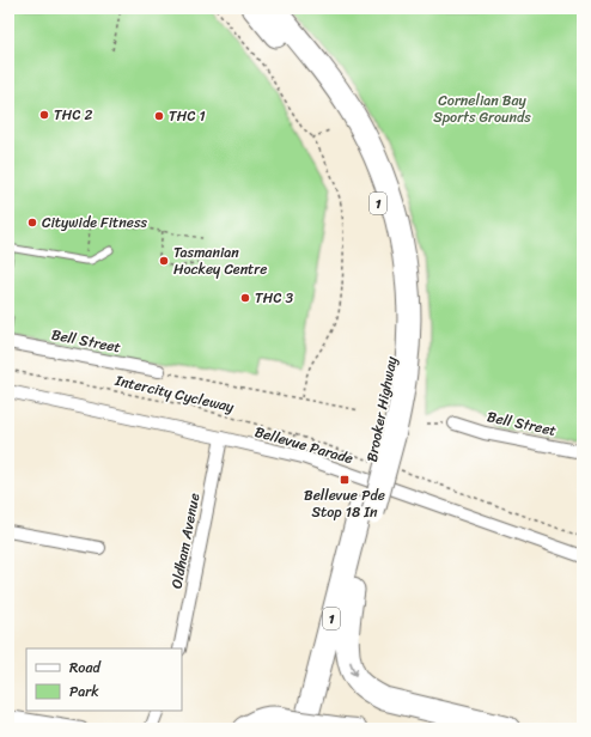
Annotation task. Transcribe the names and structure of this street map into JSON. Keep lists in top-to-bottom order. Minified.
{"streets":{"highway":["1","Brooker Highway"],"street":["Bell Street","Bellevue Parade","Oldham Avenue"],"path":["Intercity Cycleway"]},"crossings":[["1","Brooker Highway"],["Bellevue Parade","Oldham Avenue"]],"parks":["Cornelian Bay Sports Grounds"],"places":{"other":["THC 2","THC 1","Citywide Fitness","Tasmanian Hockey Centre","THC 3"],"transit":["Bellevue Pde Stop 18 In"]},"legend":["Road","Park"]}
